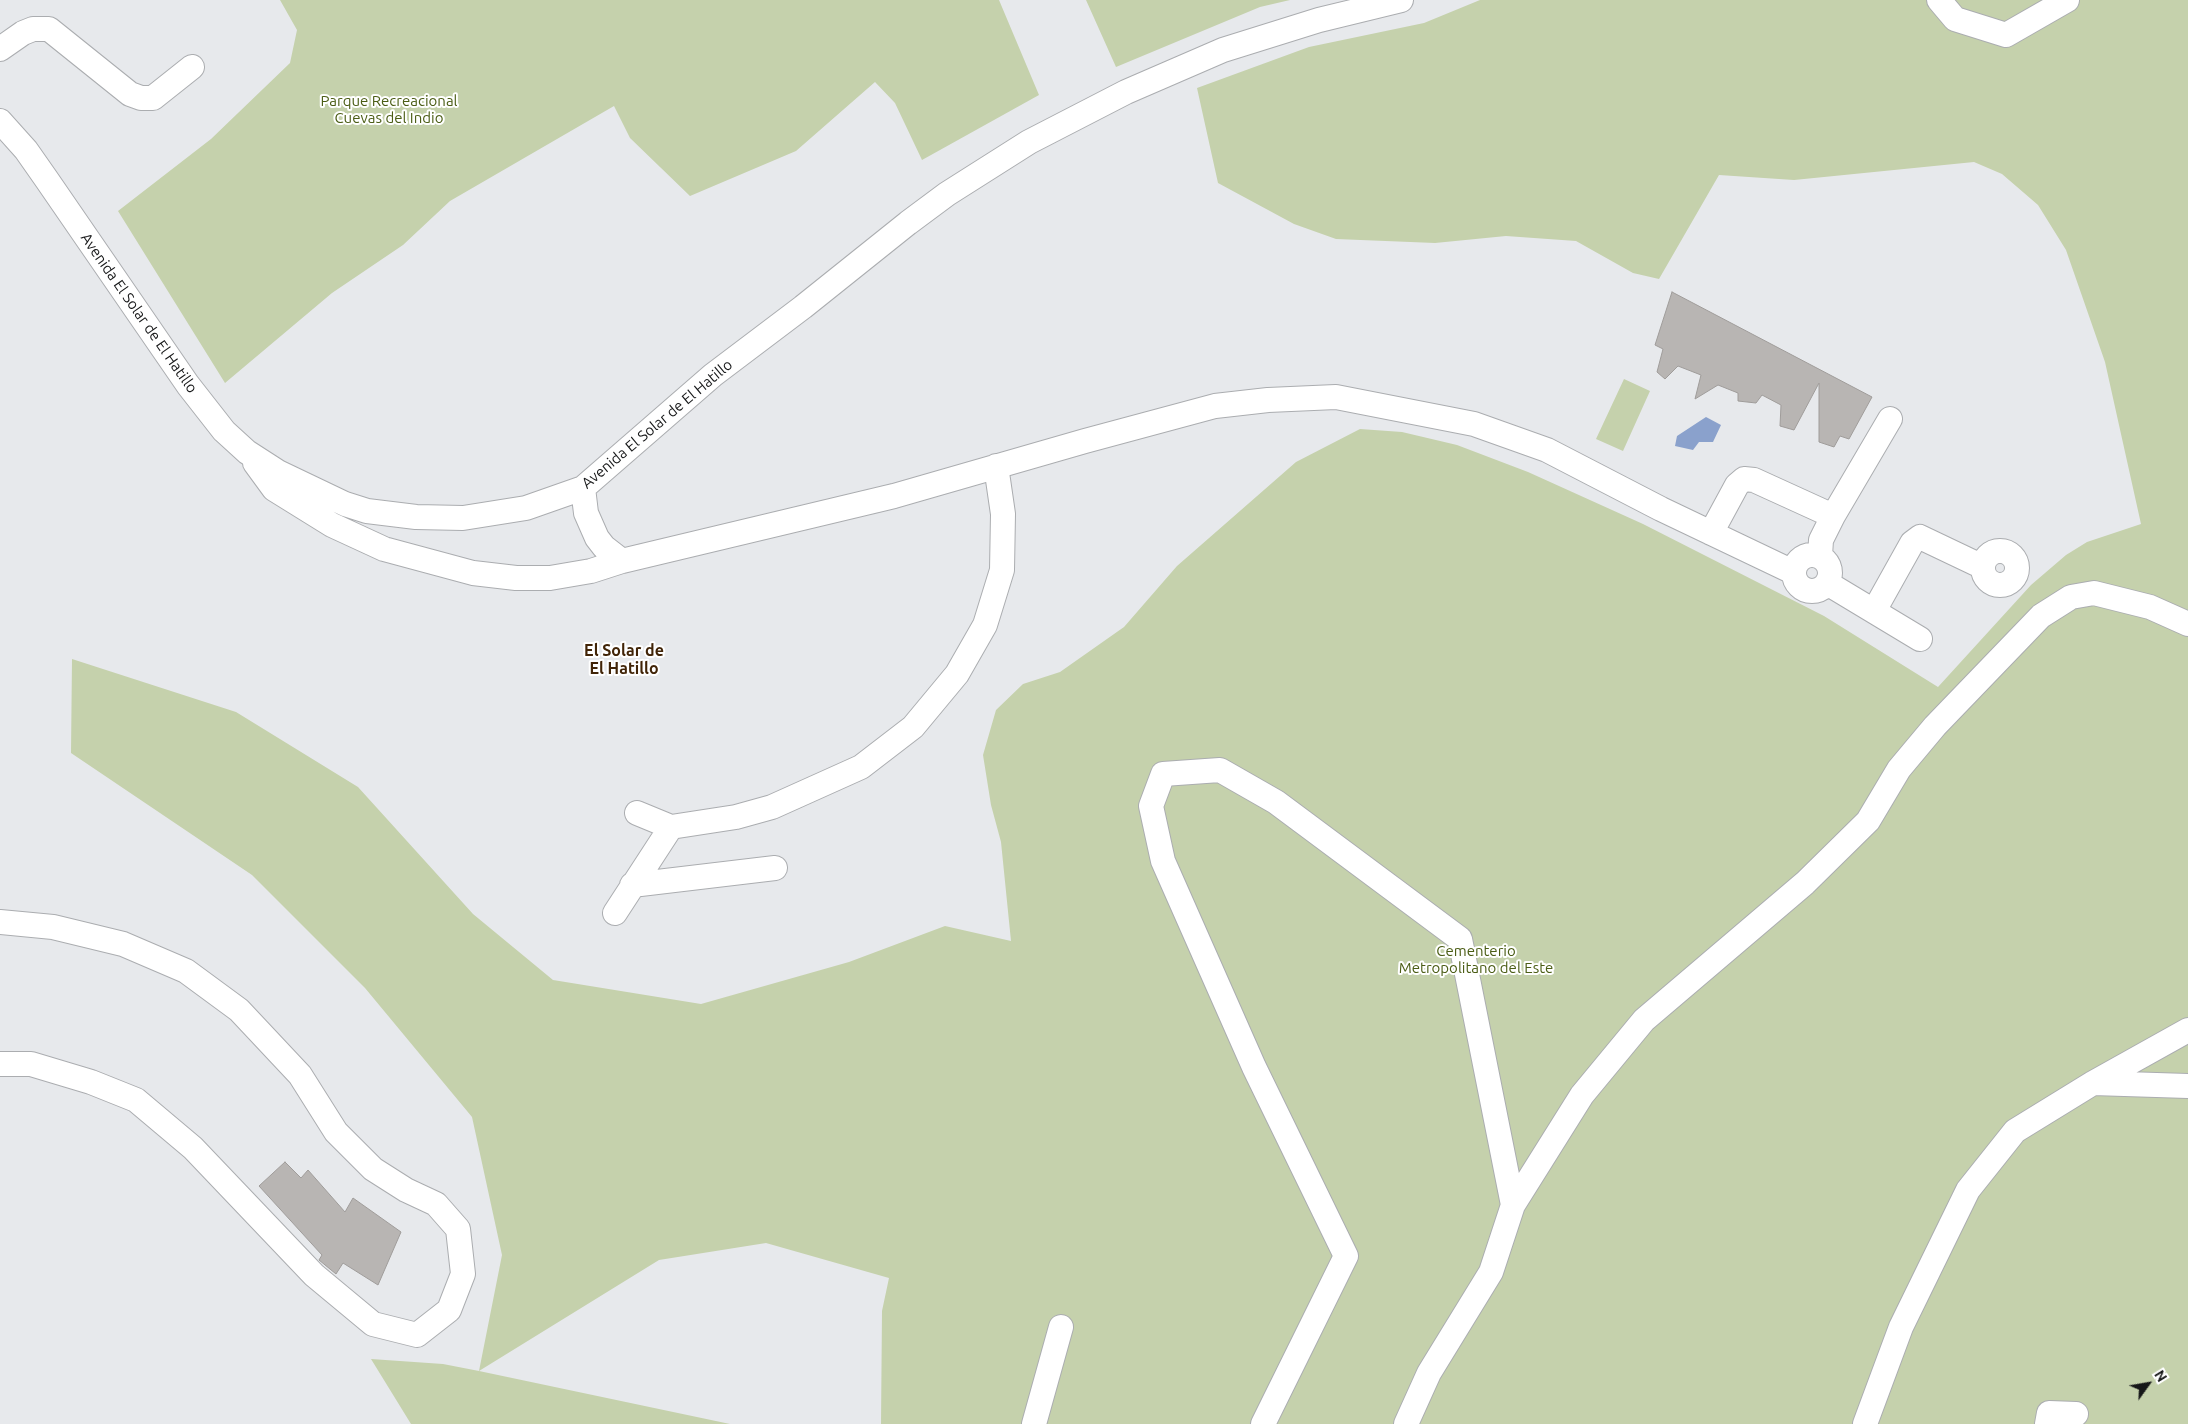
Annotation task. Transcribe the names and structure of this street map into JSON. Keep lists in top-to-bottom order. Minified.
{"streets":{"street":["Avenida El Solar de El Hatillo"]},"districts":["El Solar de El Hatillo"],"parks":["Parque Recreacional Cuevas del Indio","Cementerio Metropolitano del Este"],"north":"top right"}
